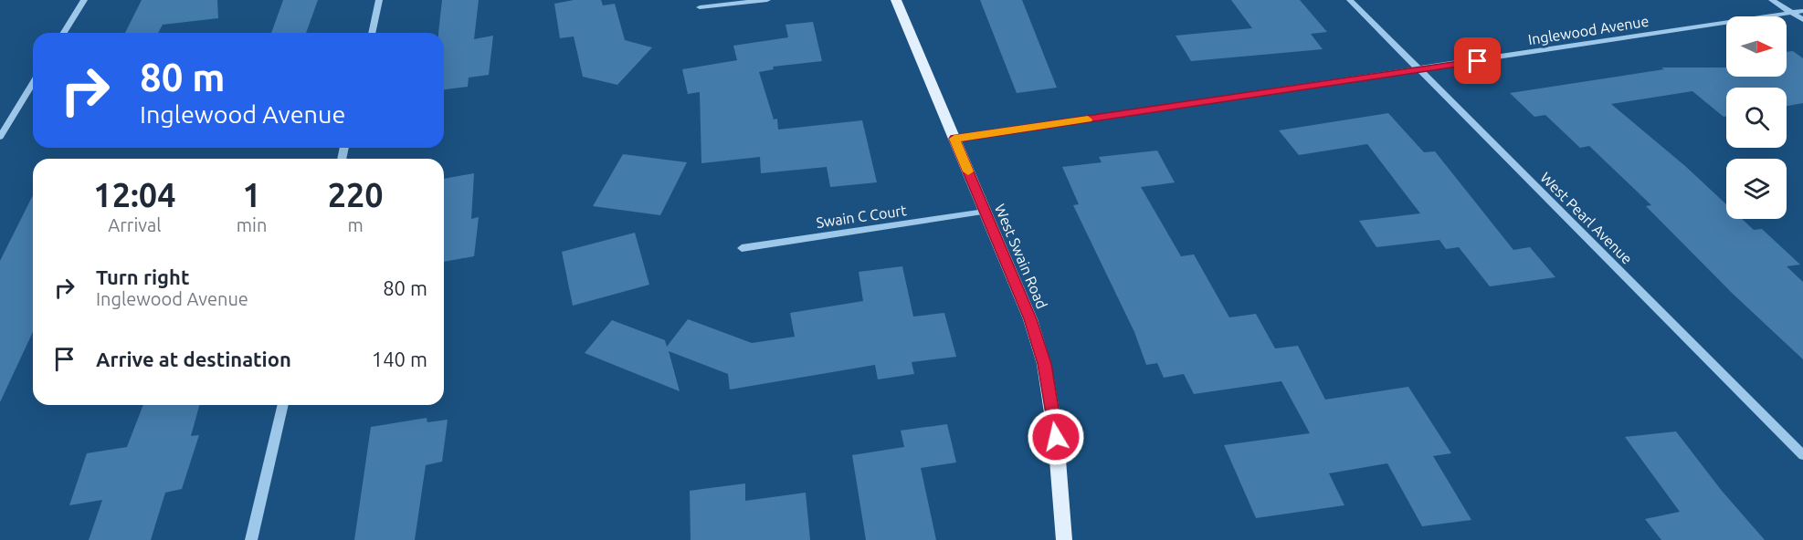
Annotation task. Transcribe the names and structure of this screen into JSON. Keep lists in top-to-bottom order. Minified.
{"streets":{"main road":["West Swain Road"],"street":["Inglewood Avenue","Swain C Court","West Pearl Avenue"]},"crossings":[["Inglewood Avenue","West Pearl Avenue"],["Inglewood Avenue","West Swain Road"],["Swain C Court","West Swain Road"]],"north":"right","page":{"turn":["80 m","Inglewood Avenue"],"eta":["12:04","Arrival","1","min","220","m"],"list":[{"name":"Turn right","note":"Inglewood Avenue","value":"80 m"},{"name":"Arrive at destination","value":"140 m"}]}}
